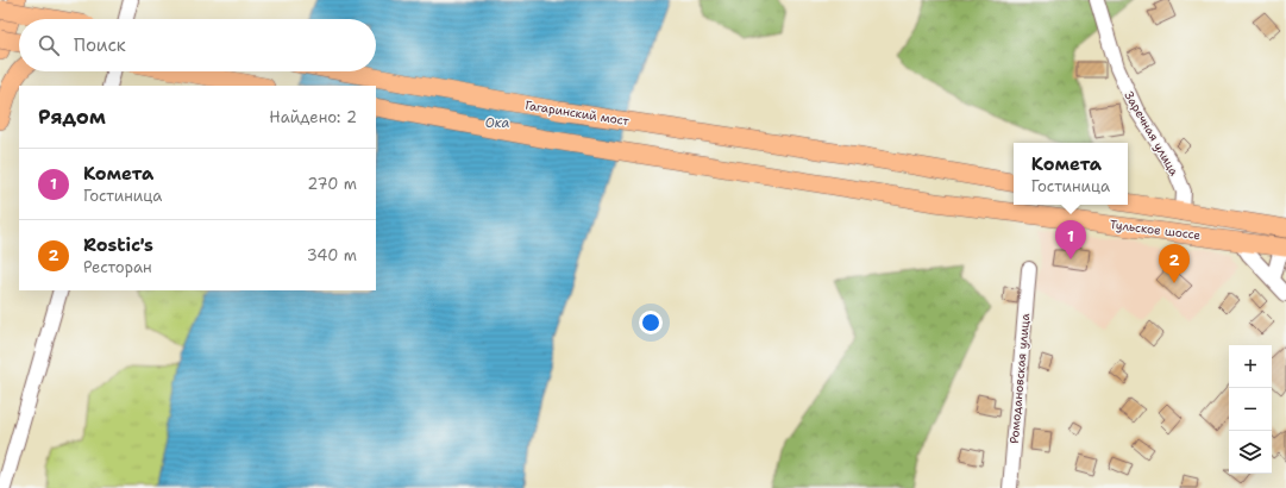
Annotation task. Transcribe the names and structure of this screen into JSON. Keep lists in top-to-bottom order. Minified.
{"streets":{"main road":["Гагаринский мост","Тульское шоссе"],"street":["Заречная улица","Ромодановская улица"]},"crossings":[["Заречная улица","Тульское шоссе"]],"water":["Ока"],"page":{"search":"Поиск","heading":["Рядом","Найдено: 2"],"popup":["Комета","Гостиница"],"list":[{"mark":"1","name":"Комета","note":"Гостиница","value":"270 m"},{"mark":"2","name":"Rostic's","note":"Ресторан","value":"340 m"}],"pins":["1","2"],"map_buttons":["+","−"]}}
